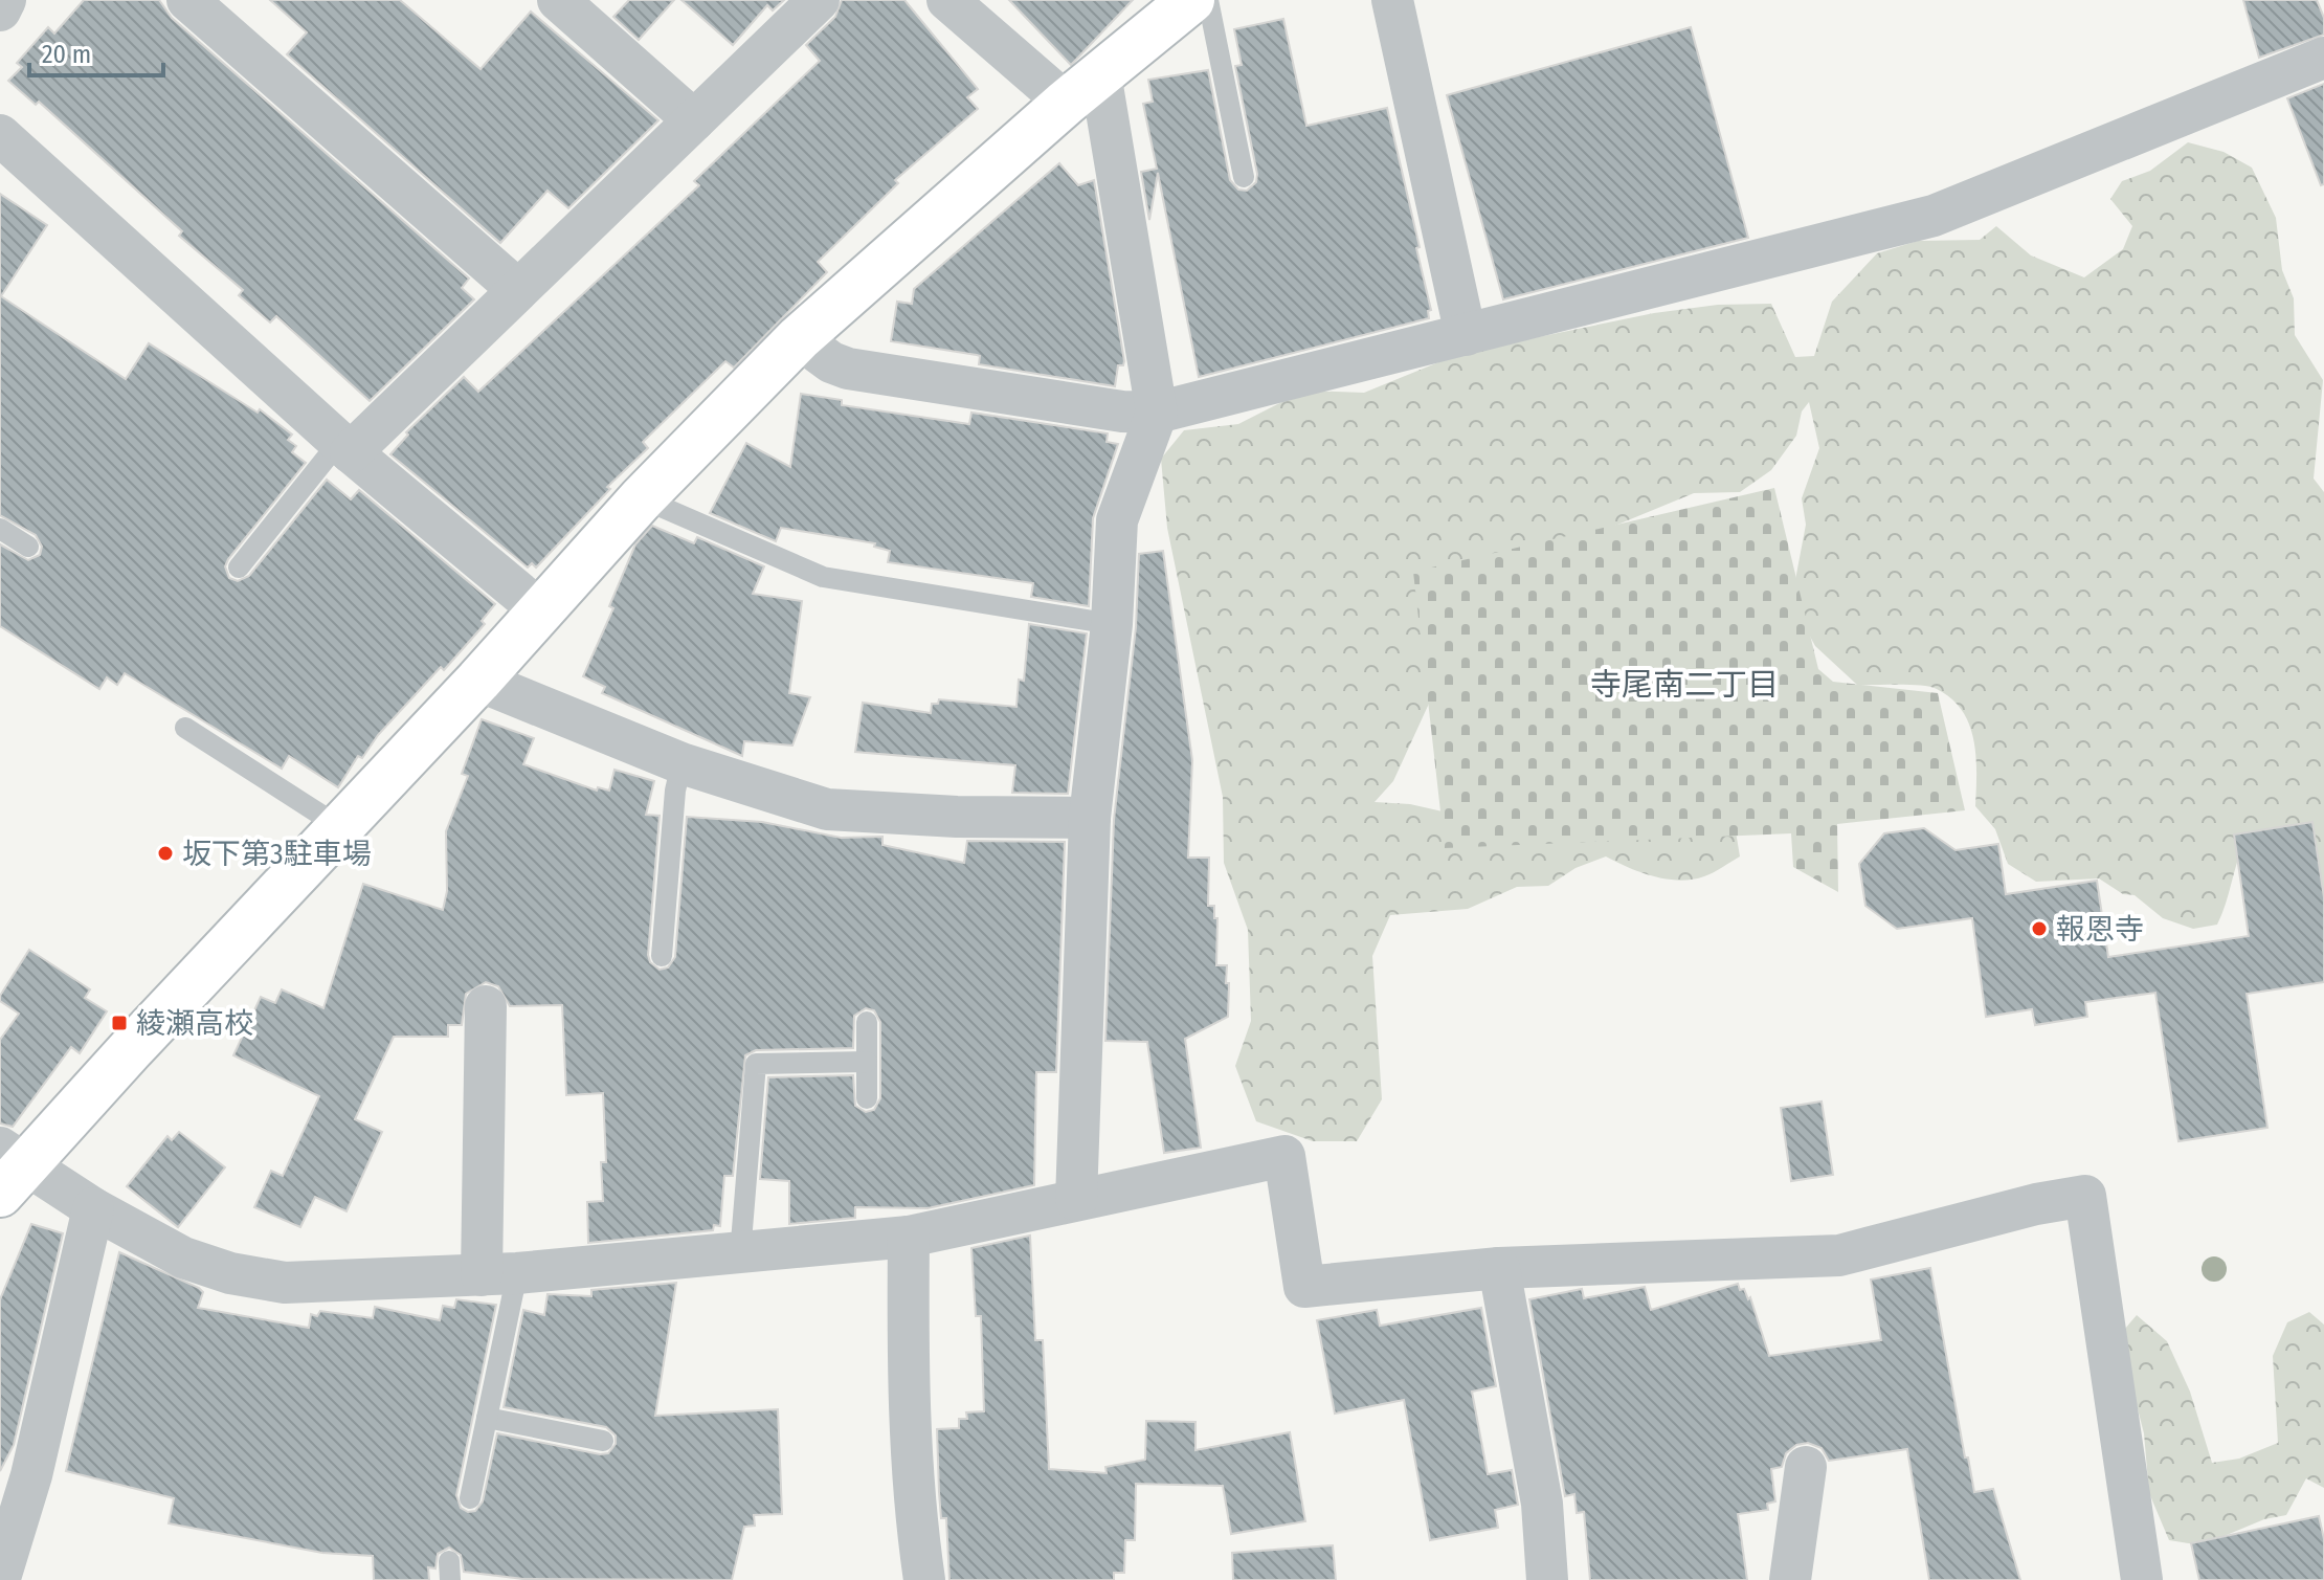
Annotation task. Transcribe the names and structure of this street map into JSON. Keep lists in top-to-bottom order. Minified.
{"districts":["寺尾南二丁目"],"places":{"other":["坂下第3駐車場","報恩寺"],"transit":["綾瀬高校"]},"scale_bar":"20 m"}
